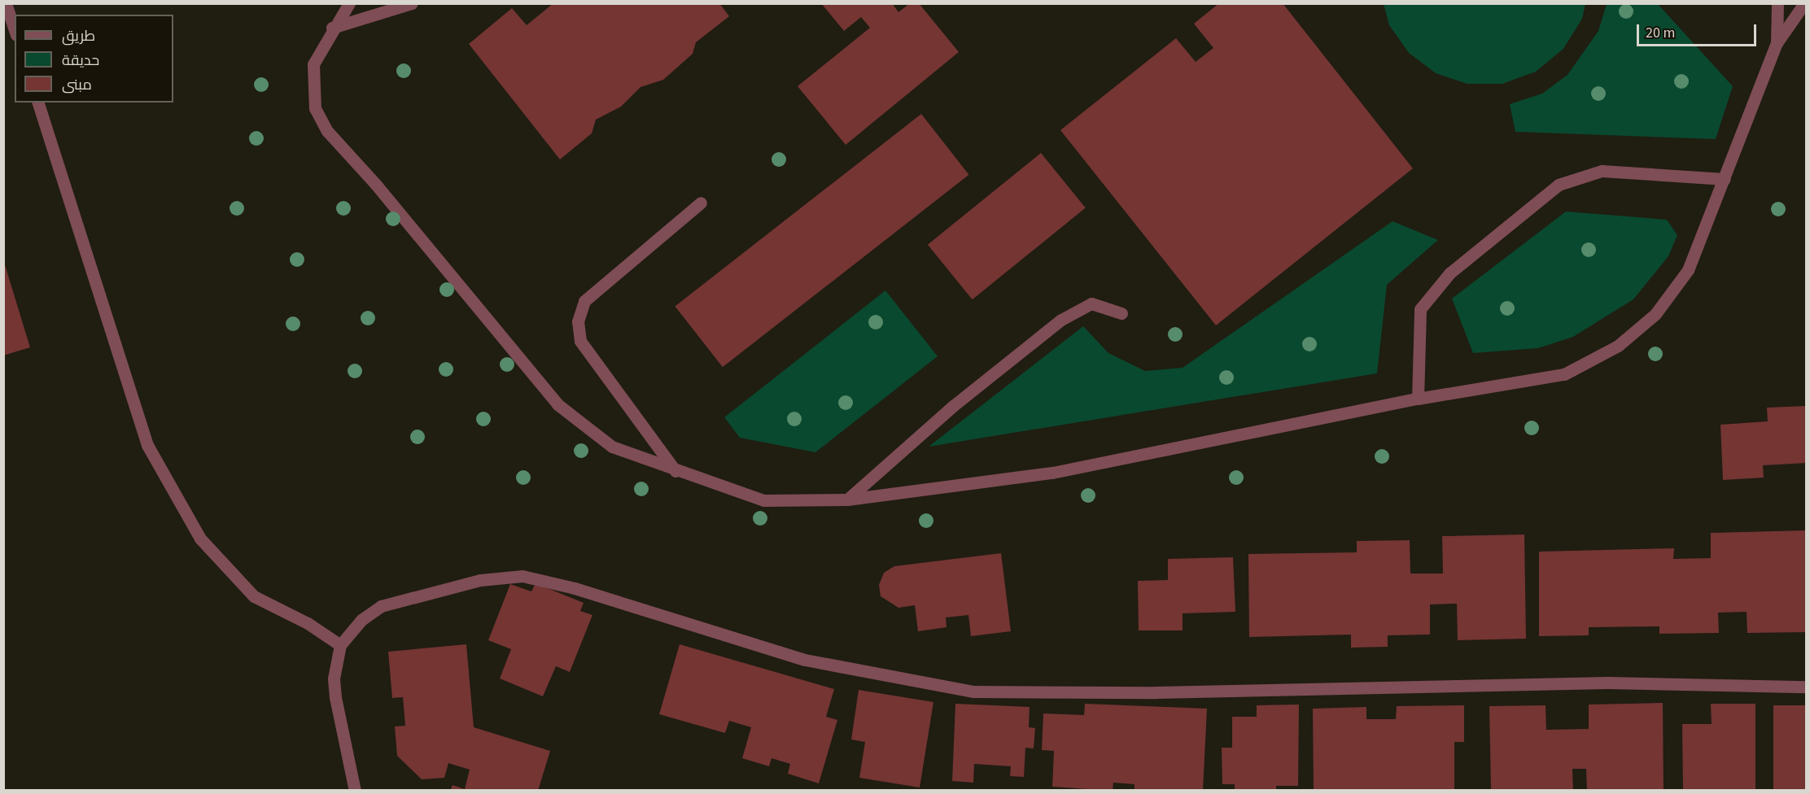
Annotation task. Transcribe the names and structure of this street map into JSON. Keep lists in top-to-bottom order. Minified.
{"legend":["طريق","حديقة","مبنى"],"scale_bar":"20 m"}
